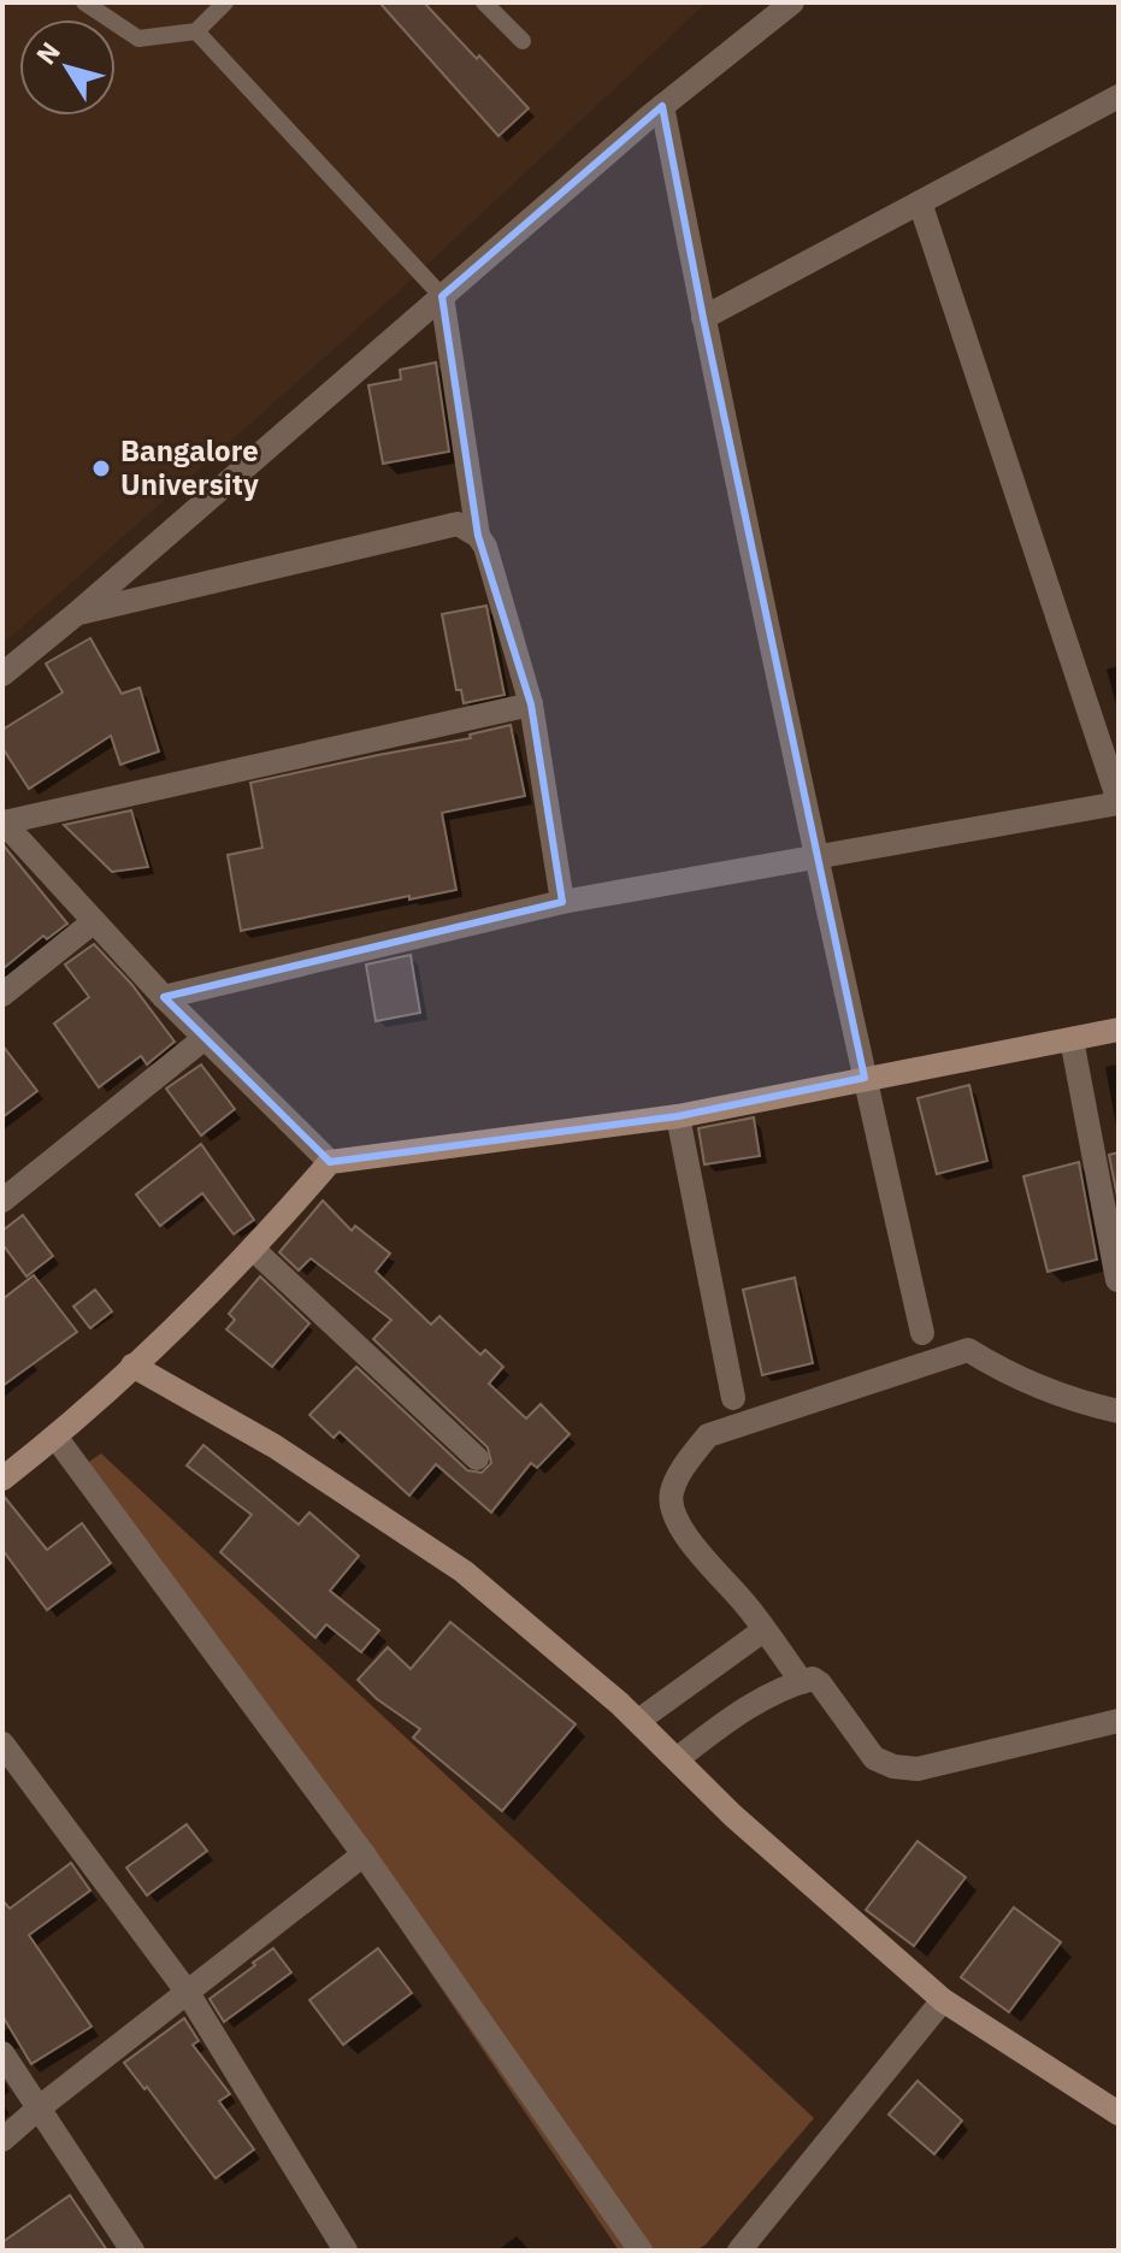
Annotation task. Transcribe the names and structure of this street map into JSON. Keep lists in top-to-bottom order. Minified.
{"places":["Bangalore University"],"north":"top left"}
